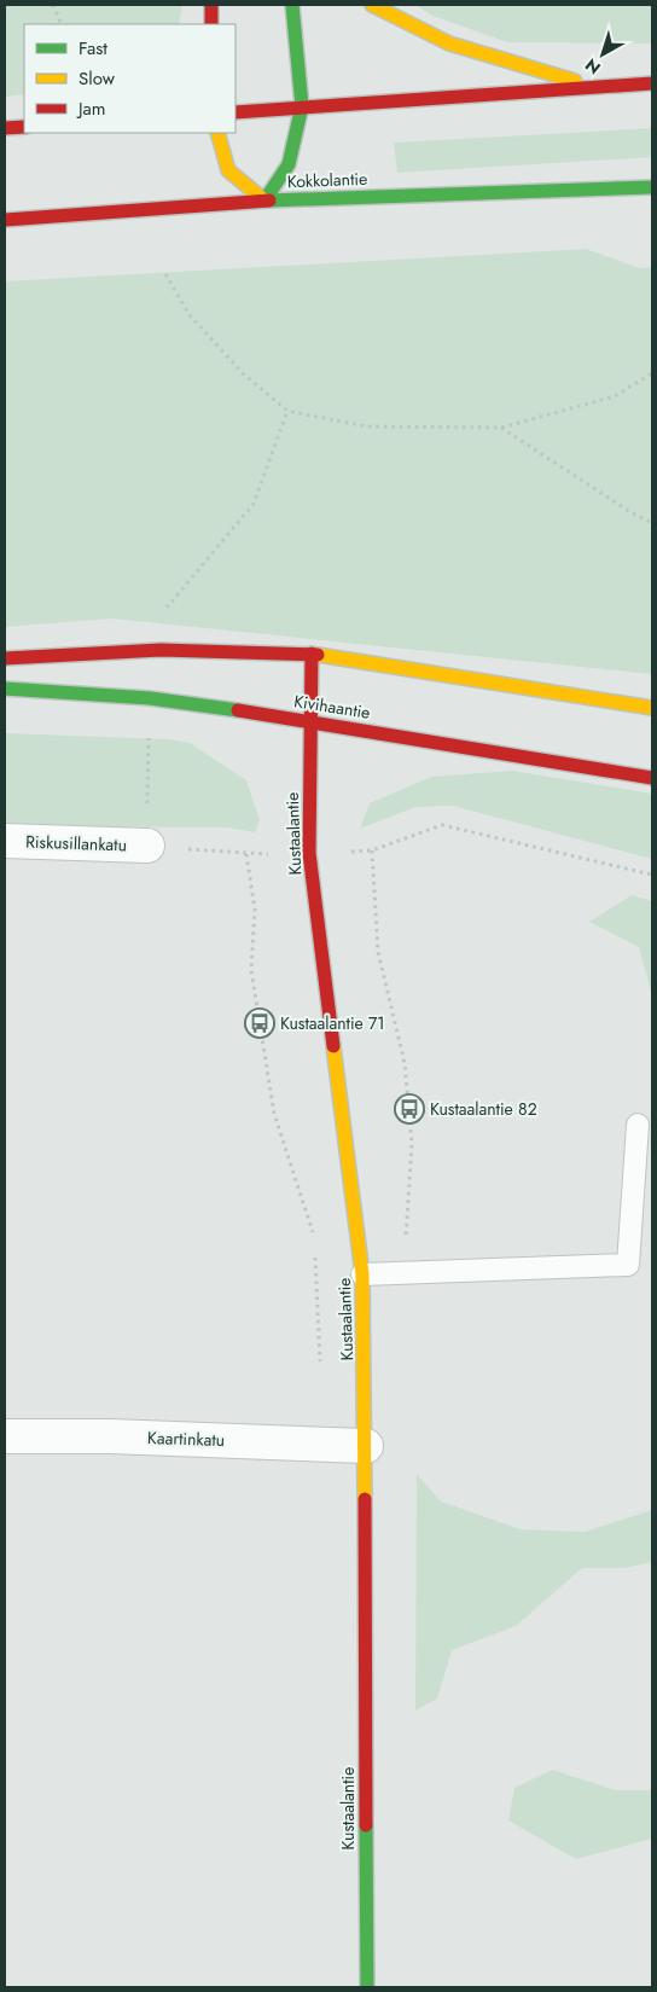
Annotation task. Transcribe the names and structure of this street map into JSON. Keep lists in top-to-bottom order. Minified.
{"streets":{"main road":["Kokkolantie","Kivihaantie","Kustaalantie"],"street":["Riskusillankatu","Kaartinkatu"]},"crossings":[["Kivihaantie","Kustaalantie"],["Kustaalantie","Kaartinkatu"]],"places":{"bus stop":["Kustaalantie 71","Kustaalantie 82"]},"legend":["Fast","Slow","Jam"],"north":"bottom left"}
